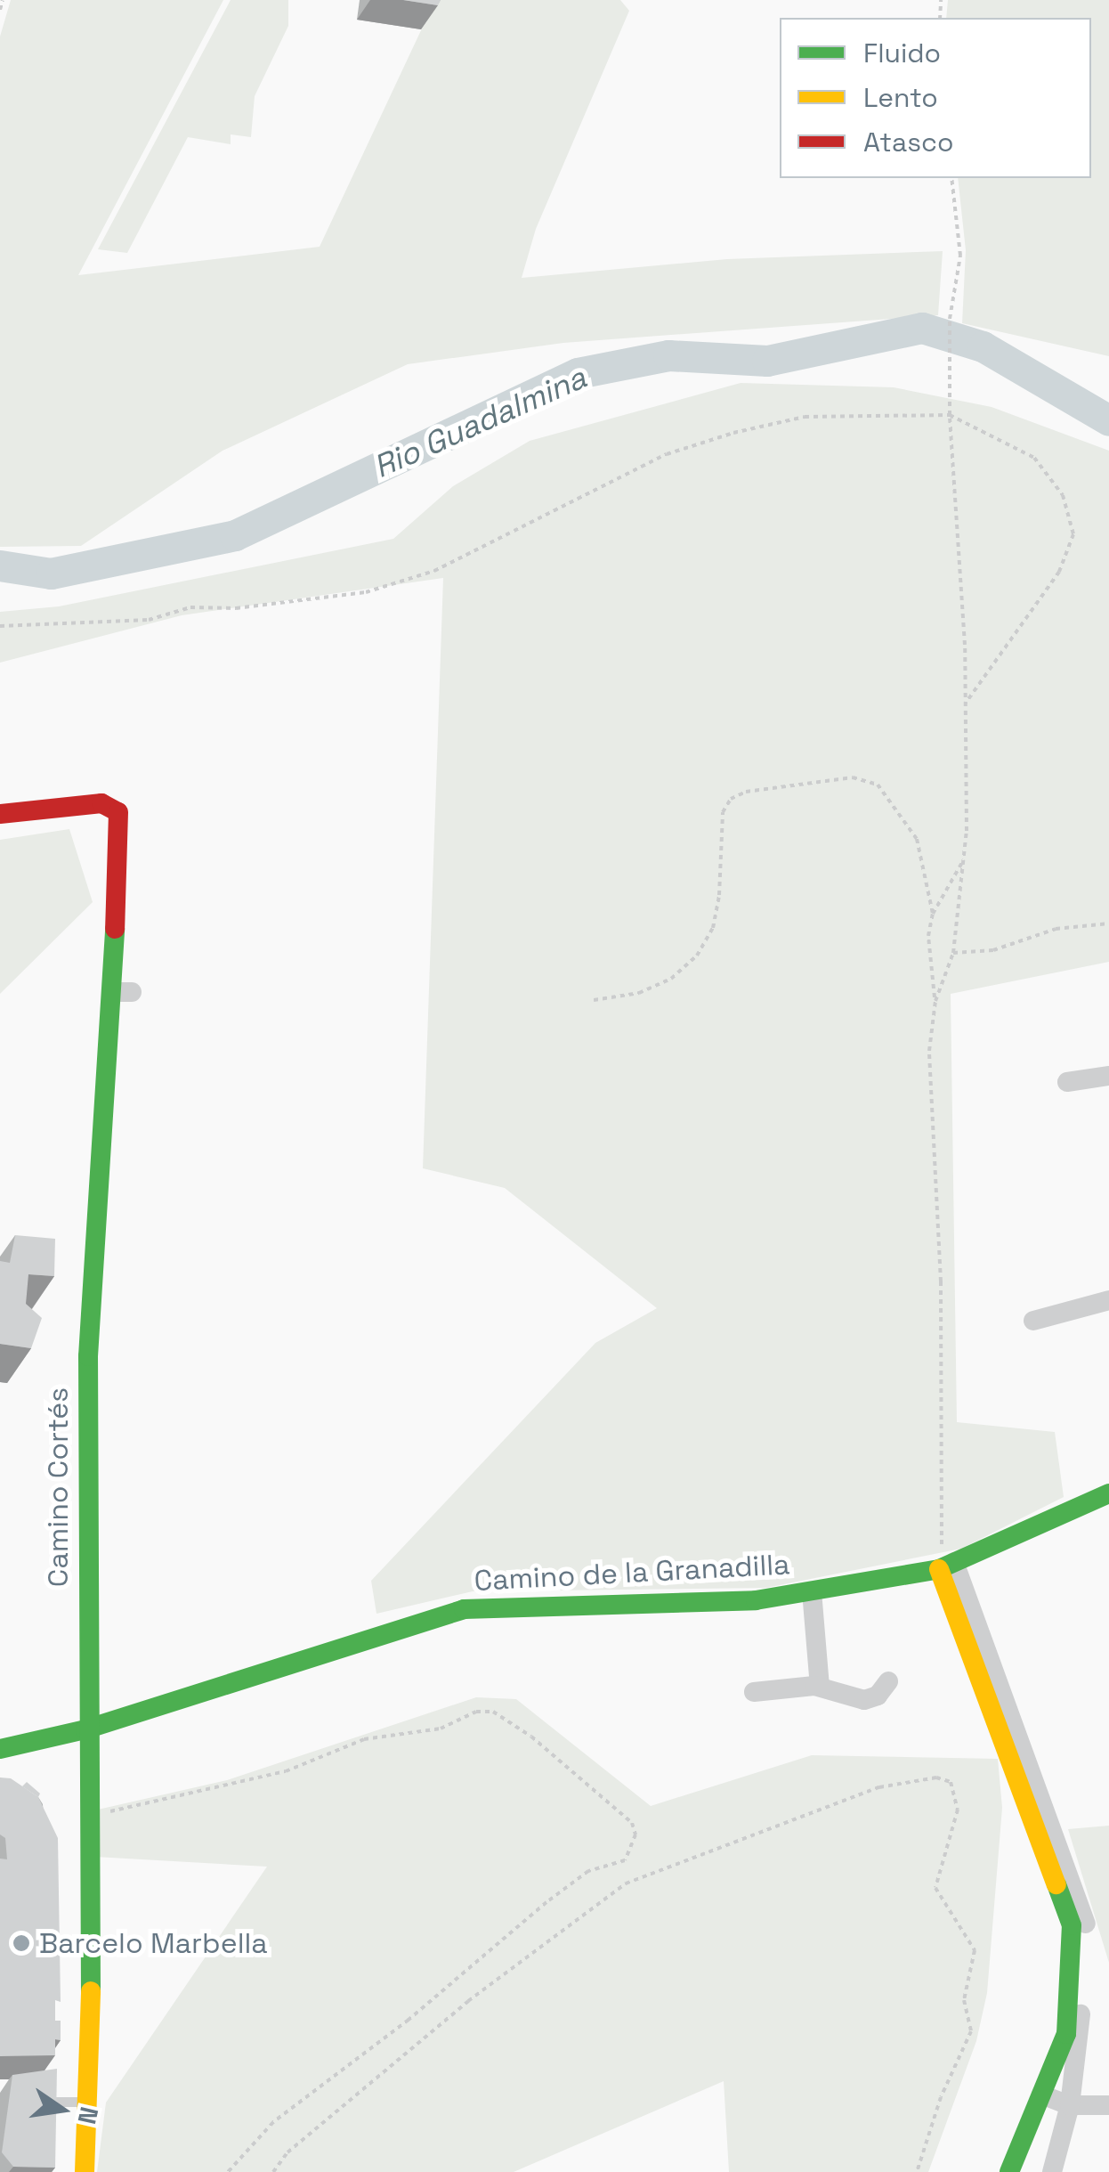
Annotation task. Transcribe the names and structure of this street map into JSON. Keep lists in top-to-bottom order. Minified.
{"streets":{"street":["Camino Cortés","Camino de la Granadilla"]},"crossings":[["Camino Cortés","Camino de la Granadilla"]],"water":["Rio Guadalmina"],"places":["Barcelo Marbella"],"legend":["Fluido","Lento","Atasco"],"north":"right"}
